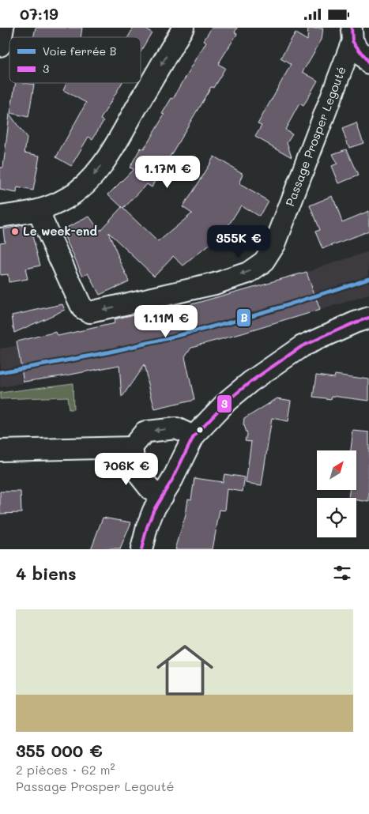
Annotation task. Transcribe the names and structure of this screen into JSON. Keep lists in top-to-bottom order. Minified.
{"streets":{"street":["Passage Prosper Legouté"]},"places":["Le week-end"],"lines":["transit line 3","rail line B"],"legend":["Voie ferrée B","3"],"north":"top right","page":{"status":"07:19","price":["1.17M €","355K €","1.11M €","706K €"],"heading":"4 biens","list":[{"name":"355 000 €","note":"2 pièces · 62 m² · Passage Prosper Legouté"}]}}
